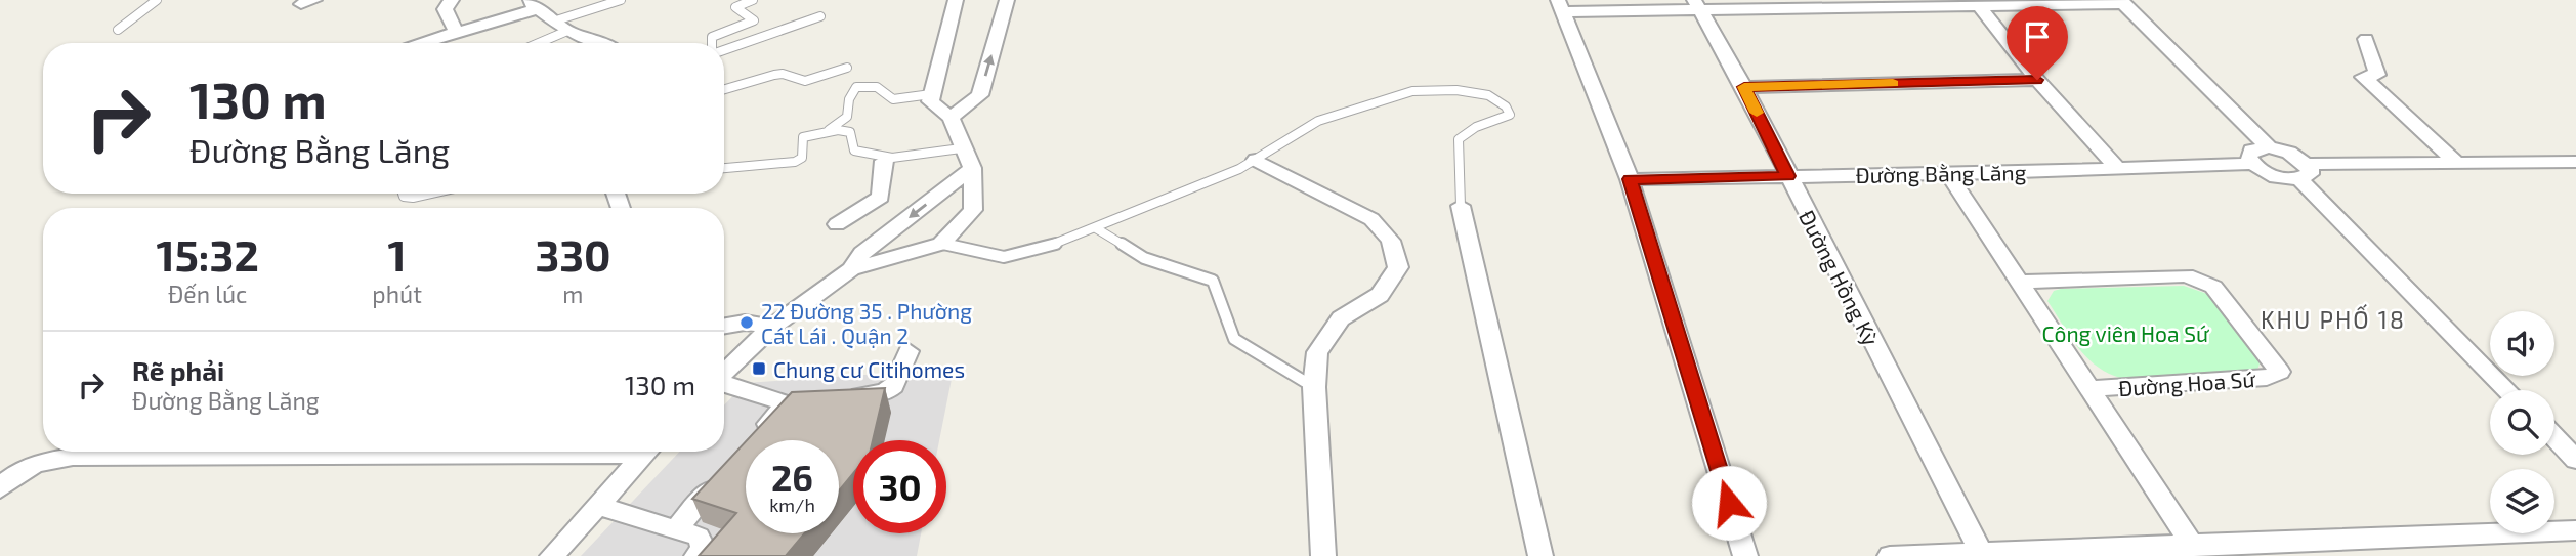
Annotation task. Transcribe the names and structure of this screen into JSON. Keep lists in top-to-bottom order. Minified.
{"streets":{"street":["Đường Bằng Lăng","Đường Hồng Kỳ","Đường Hoa Sứ"]},"crossings":[["Đường Bằng Lăng","Đường Hồng Kỳ"]],"districts":["KHU PHỐ 18"],"parks":["Công viên Hoa Sứ"],"places":{"other":["22 Đường 35 . Phường Cát Lái . Quận 2"],"transit":["Chung cư Citihomes"]},"page":{"turn":["130 m","Đường Bằng Lăng"],"eta":["15:32","Đến lúc","1","phút","330","m"],"list":[{"name":"Rẽ phải","note":"Đường Bằng Lăng","value":"130 m"}],"speed":"26 km/h","limit":"30"}}
